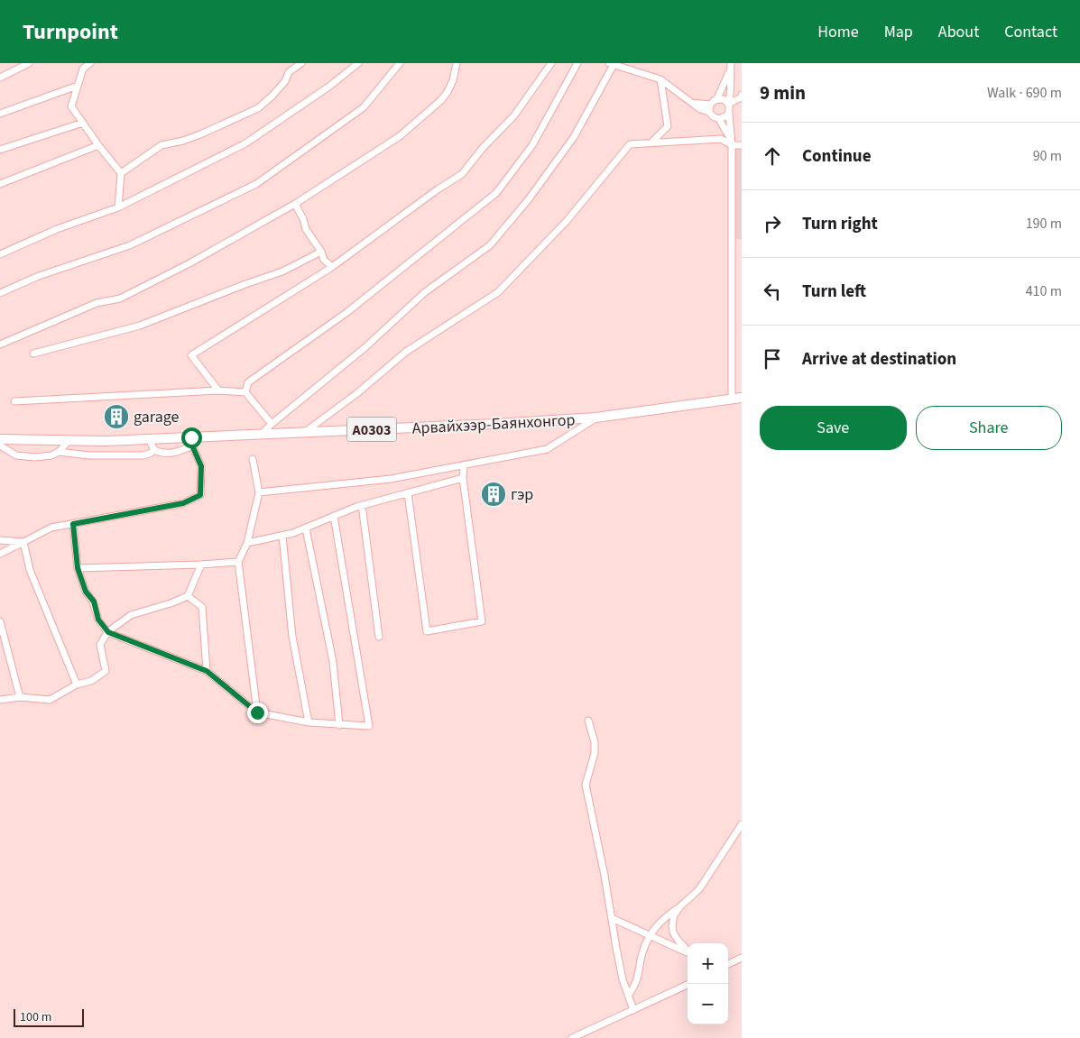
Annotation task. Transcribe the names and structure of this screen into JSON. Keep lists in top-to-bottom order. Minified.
{"streets":{"highway":["Арвайхээр-Баянхонгор","A0303"]},"places":{"building":["garage","гэр"]},"scale_bar":"100 m","page":{"header":"Turnpoint","nav":["Home","Map","About","Contact"],"heading":["9 min","Walk · 690 m"],"list":[["Continue","90 m"],["Turn right","190 m"],["Turn left","410 m"],"Arrive at destination"],"buttons":["Save","Share"],"map_buttons":["+","−"],"scale":"100 m"}}
